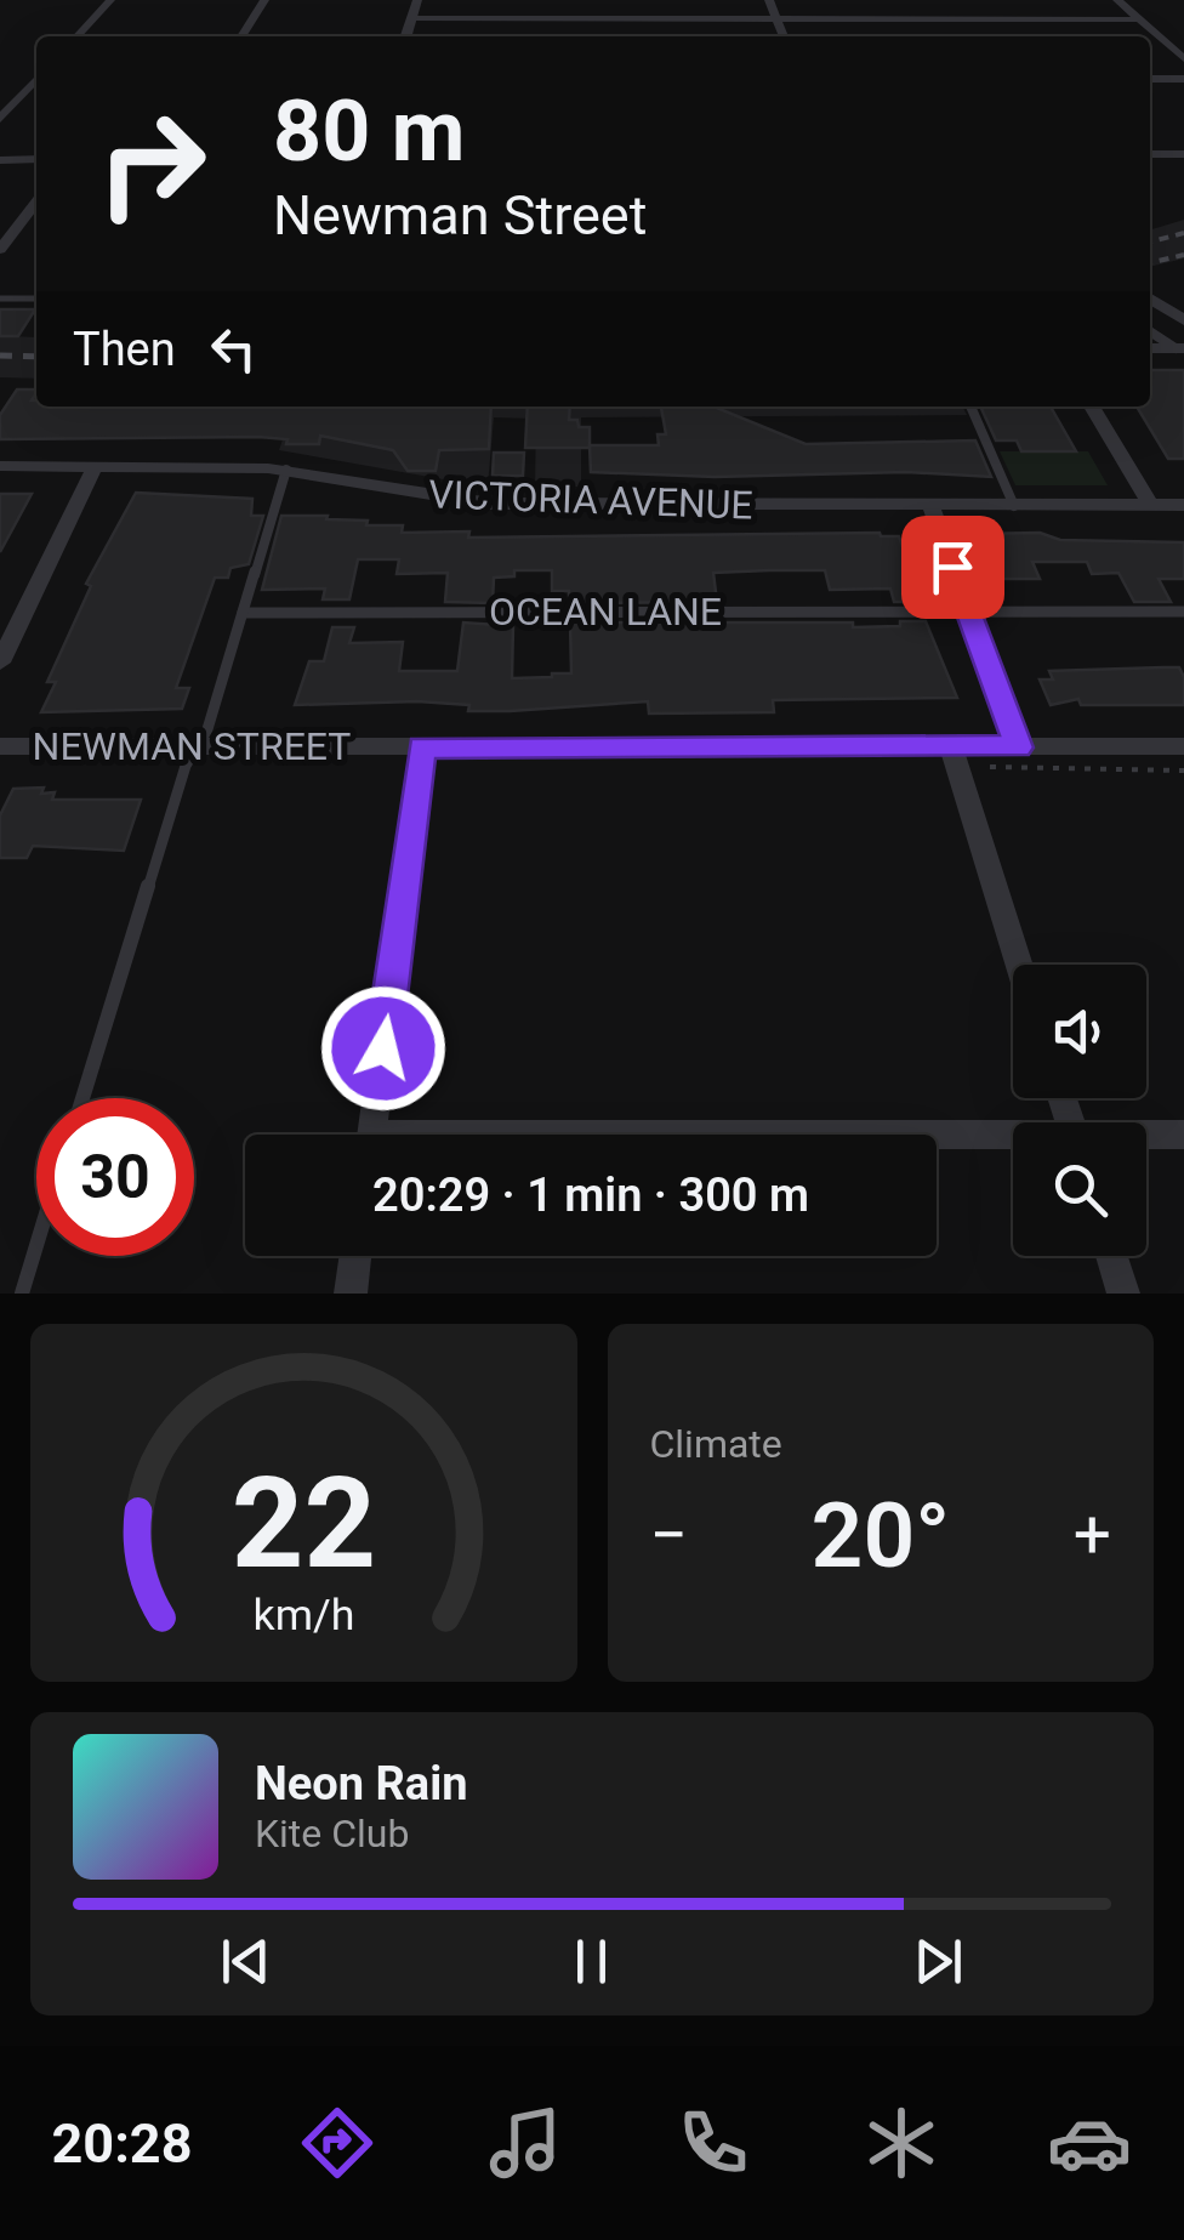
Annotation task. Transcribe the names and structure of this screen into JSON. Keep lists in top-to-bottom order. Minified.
{"streets":{"street":["VICTORIA AVENUE","NEWMAN STREET"],"lane":["OCEAN LANE"]},"page":{"turn":["80 m","Newman Street"],"then":"Then","limit":"30","trip":"20:29 · 1 min · 300 m","tile":"Climate","heat":["−","20°","+"],"song":["Neon Rain","Kite Club"],"tabs":"20:28","gauge":["22","km/h"]}}
